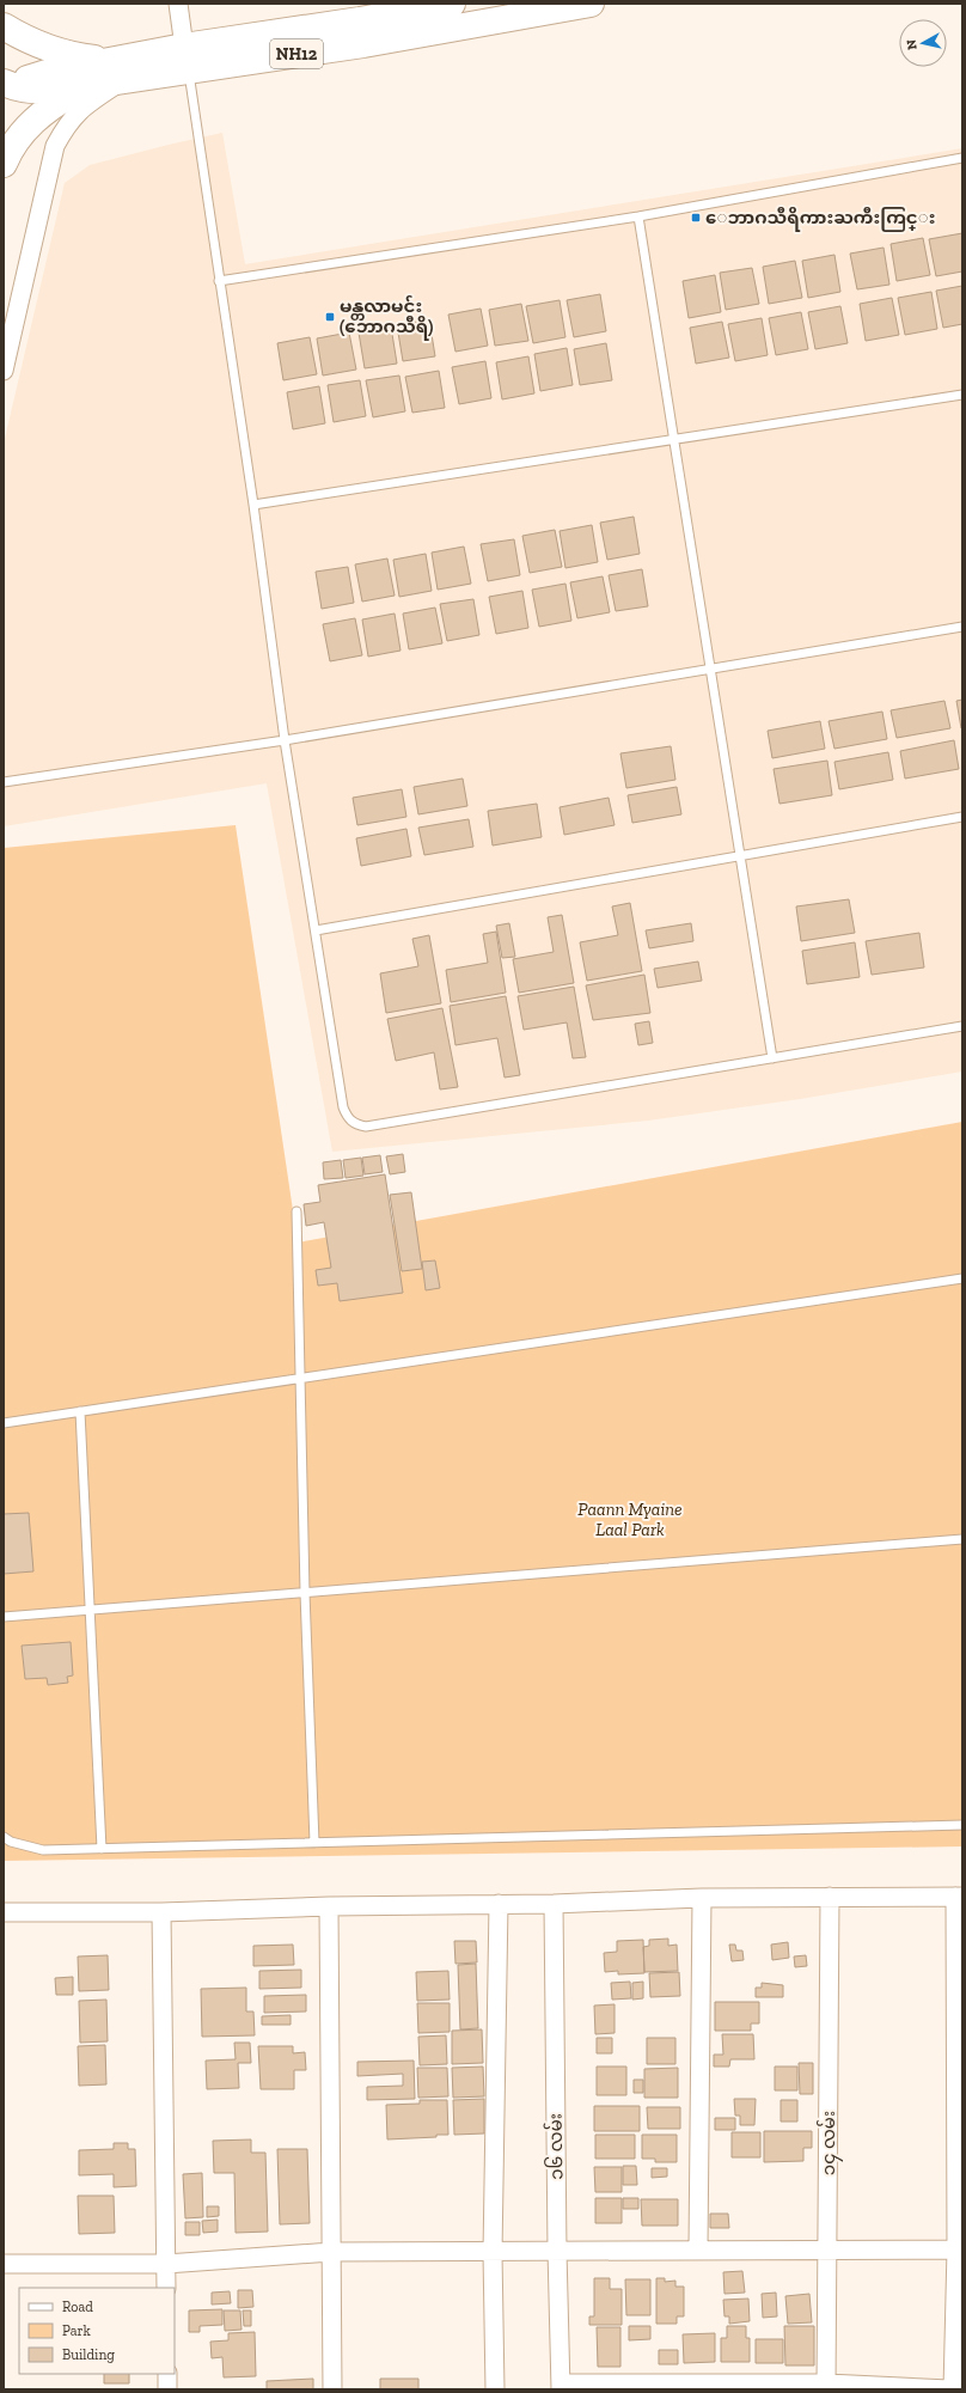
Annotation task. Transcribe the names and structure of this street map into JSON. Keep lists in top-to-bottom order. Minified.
{"streets":{"highway":["NH12"],"street":["၁၄ လမ်း","၁၆ လမ်း"]},"parks":["Paann Myaine Laal Park"],"places":{"transit":["ေဘာဂသီရိကားႀကီးကြင္း","မန္တလာမင်း (ဘောဂသီရိ)"]},"legend":["Road","Park","Building"],"north":"left"}
